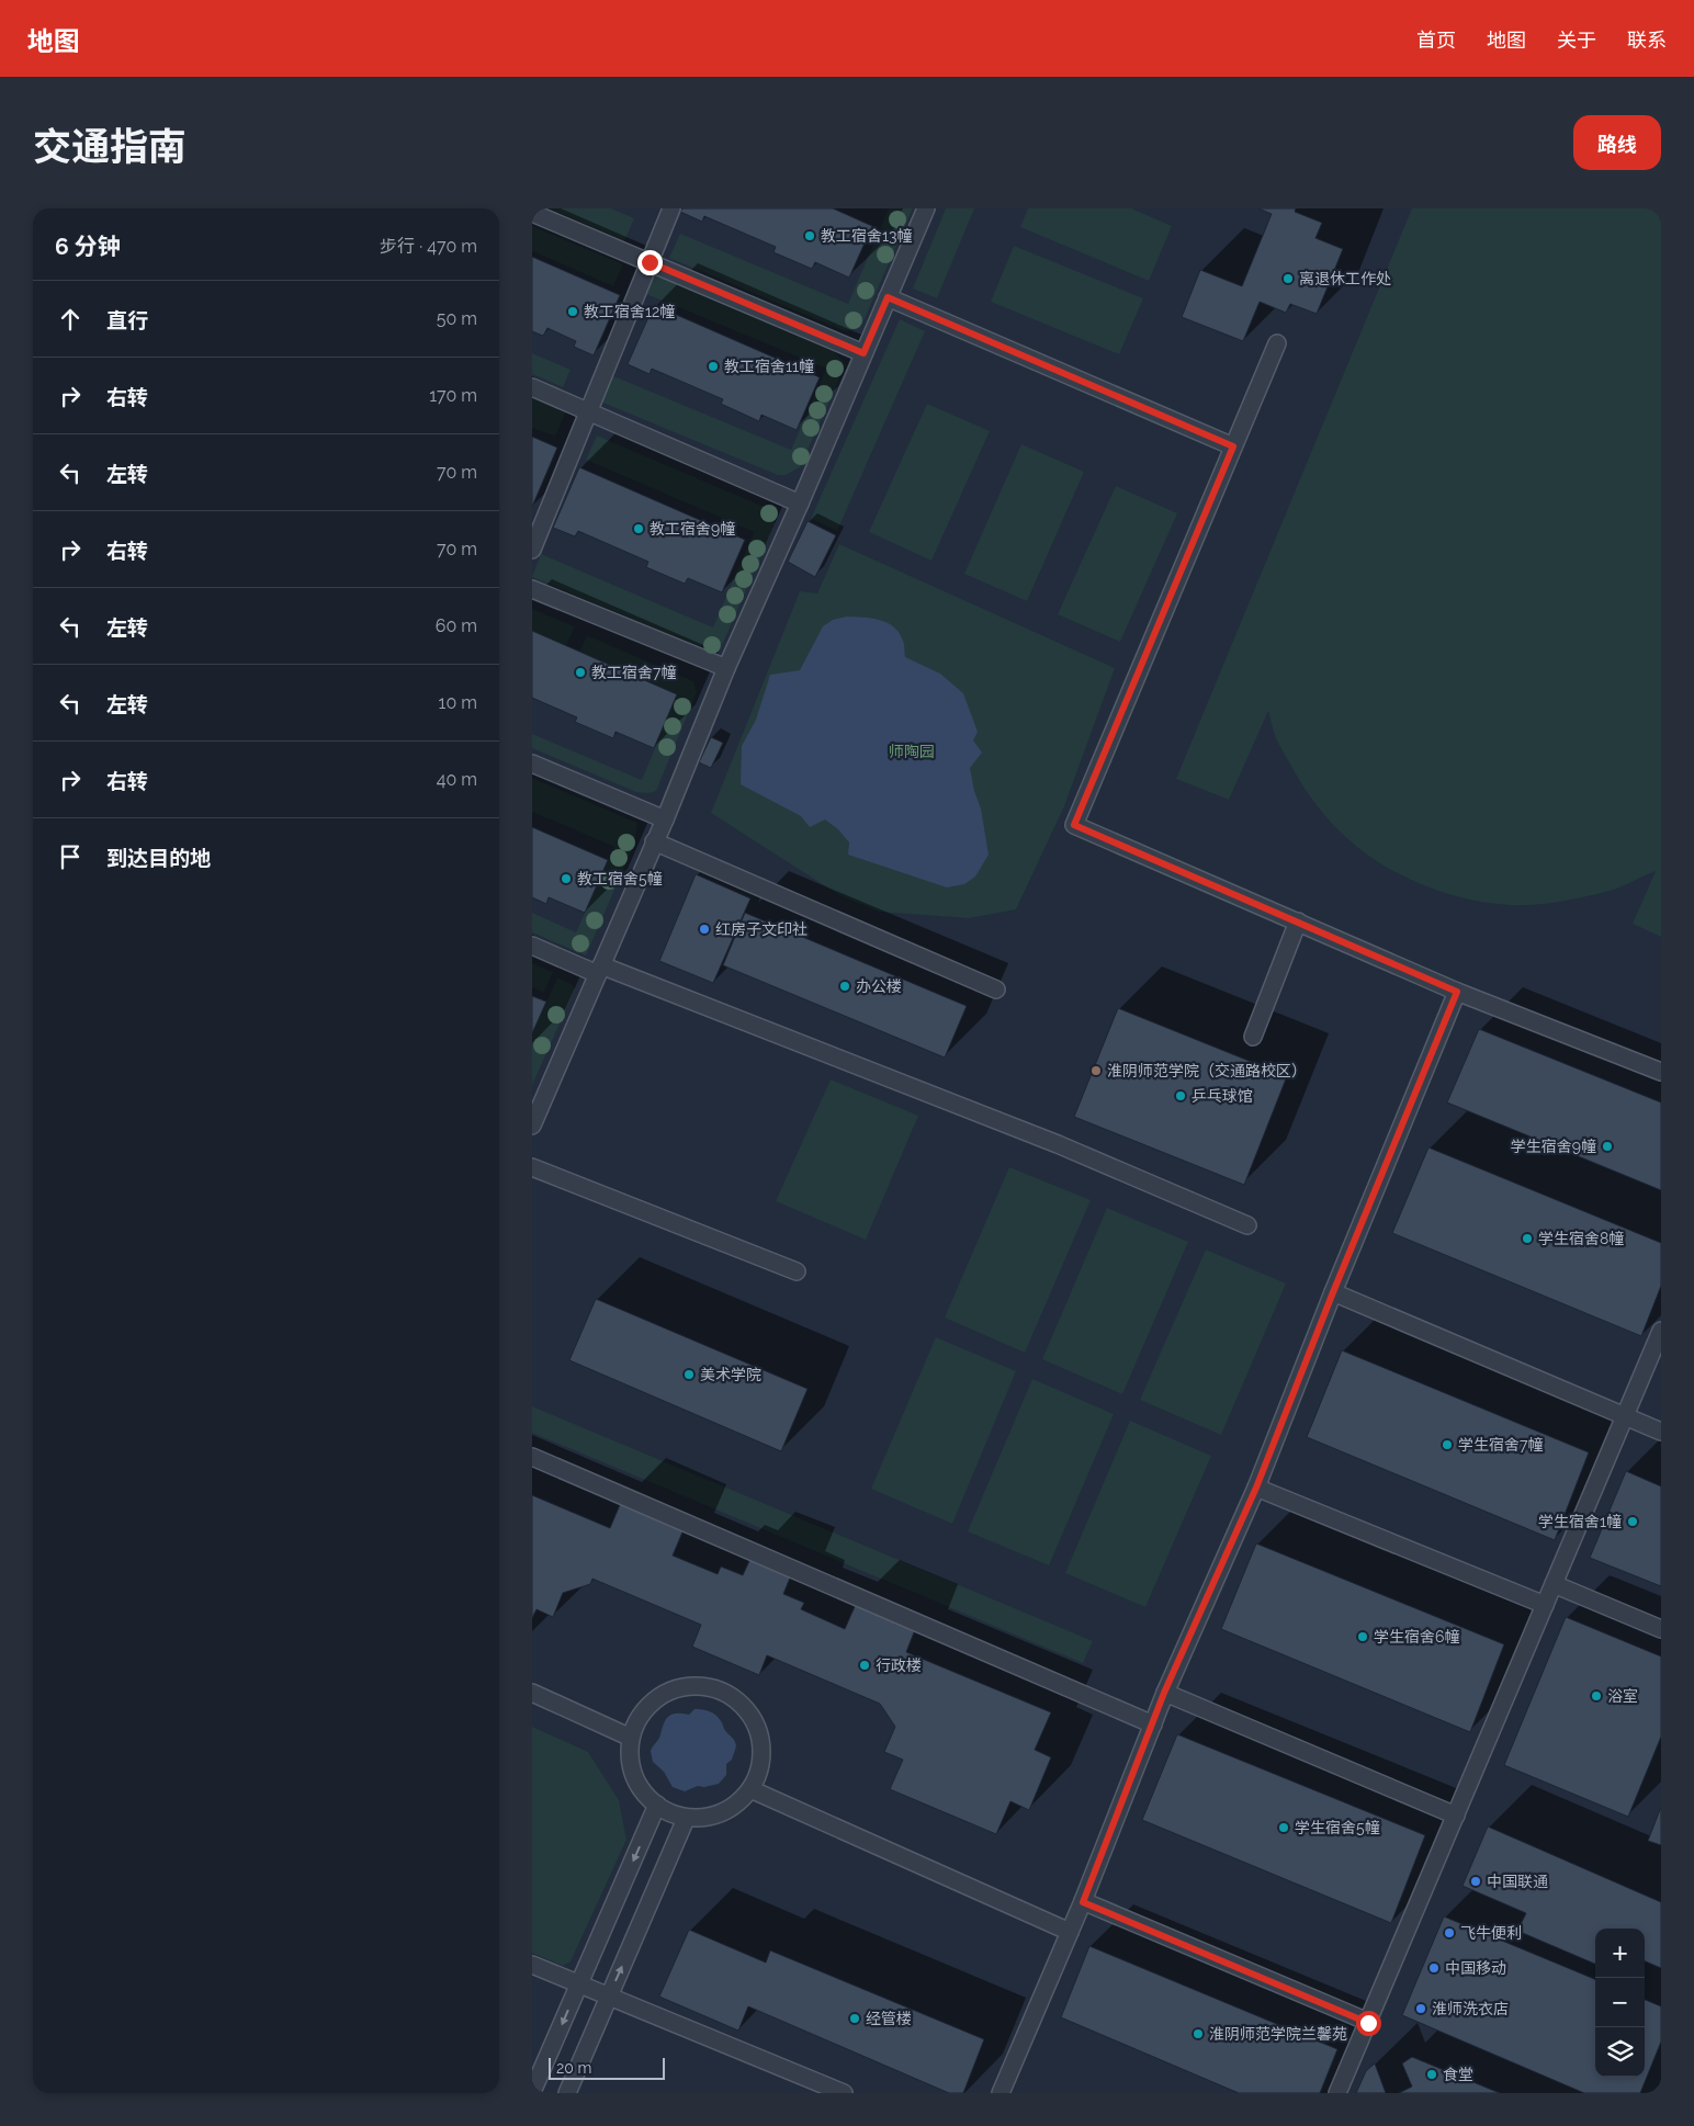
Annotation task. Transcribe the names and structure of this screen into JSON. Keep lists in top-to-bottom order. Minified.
{"parks":["师陶园"],"places":["教工宿舍13幢","离退休工作处","教工宿舍12幢","教工宿舍11幢","教工宿舍9幢","教工宿舍7幢","教工宿舍5幢","红房子文印社","办公楼","淮阴师范学院（交通路校区）","乒乓球馆","学生宿舍9幢","学生宿舍8幢","美术学院","学生宿舍7幢","学生宿舍1幢","学生宿舍6幢","行政楼","浴室","学生宿舍5幢","中国联通","飞牛便利","中国移动","淮师洗衣店","经管楼","淮阴师范学院兰馨苑","食堂"],"scale_bar":"20 m","page":{"header":"地图","nav":["首页","地图","关于","联系"],"title":"交通指南","buttons":"路线","heading":["6 分钟","步行 · 470 m"],"list":[["直行","50 m"],["右转","170 m"],["左转","70 m"],["右转","70 m"],["左转","60 m"],["左转","10 m"],["右转","40 m"],"到达目的地"],"map_buttons":["+","−"],"scale":"20 m"}}
